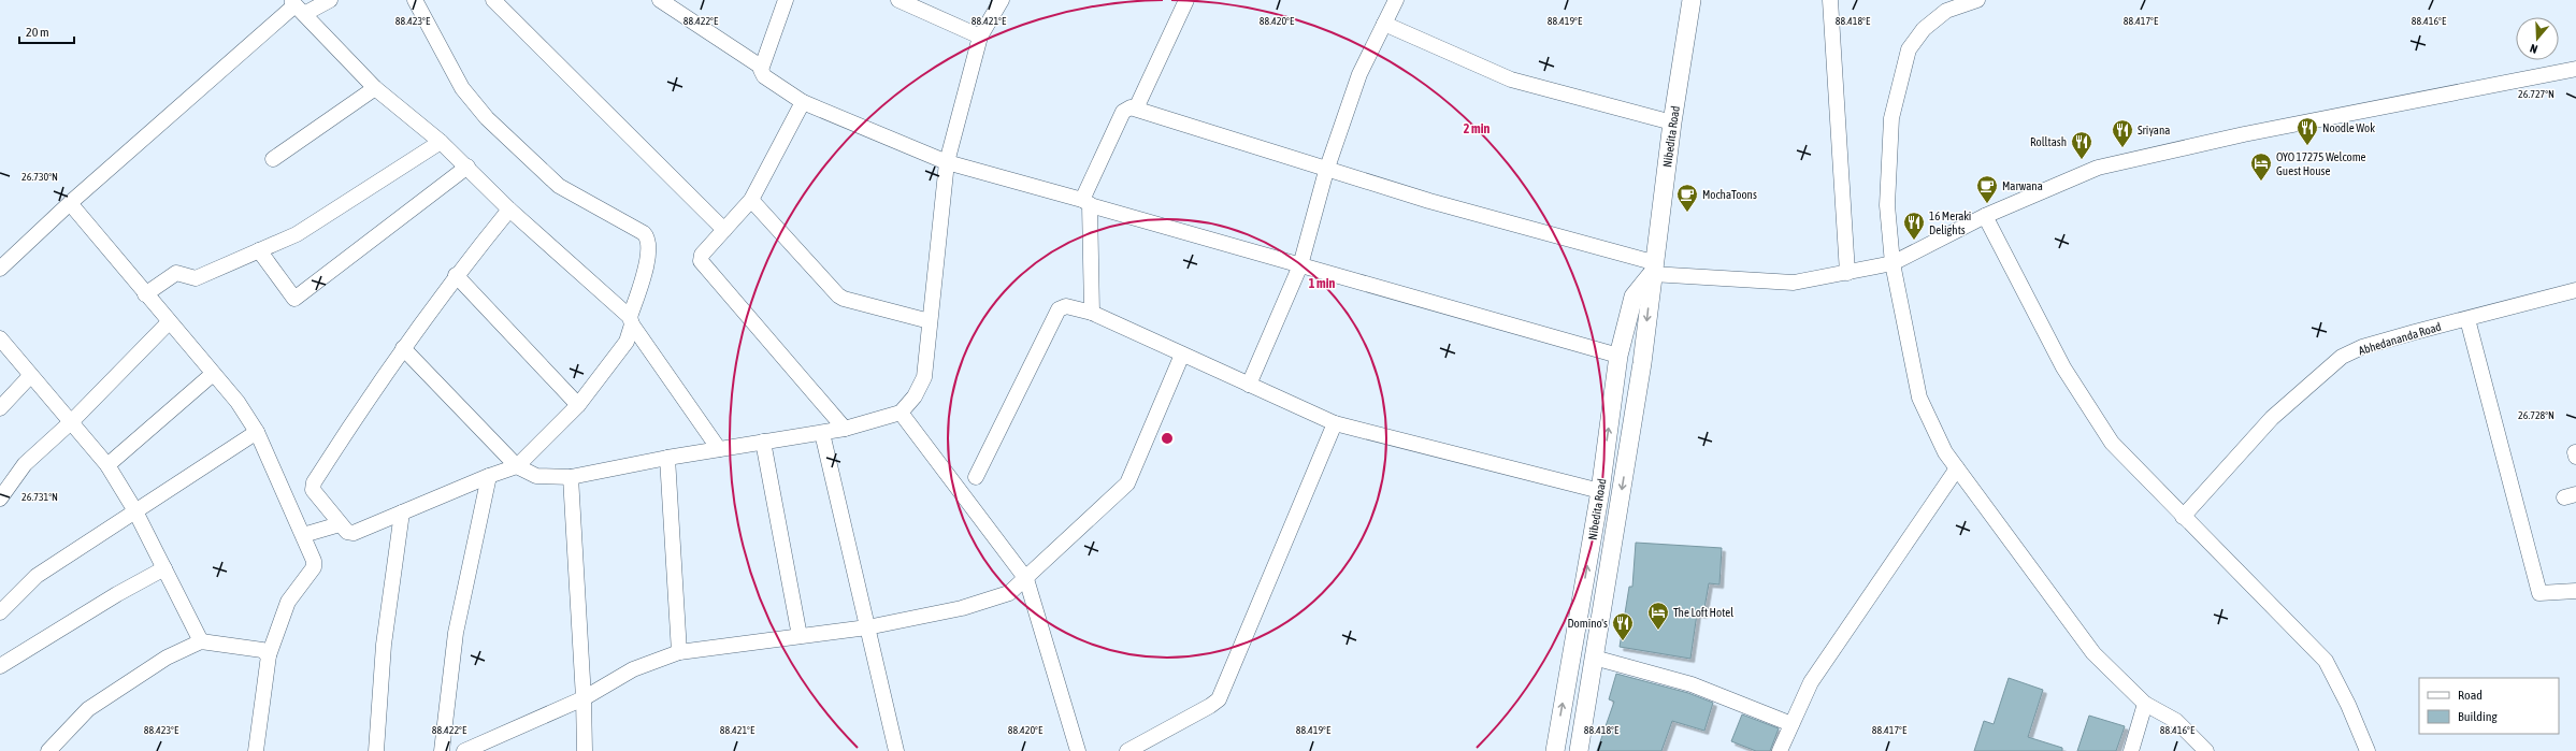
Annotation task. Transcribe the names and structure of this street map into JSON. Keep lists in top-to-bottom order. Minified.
{"streets":{"street":["Nibedita Road","Abhedananda Road"]},"places":{"restaurant":["Noodle Wok","Sriyana","Rolltash","16 Meraki Delights","Domino's"],"hotel":["OYO 17275 Welcome Guest House","The Loft Hotel"],"cafe":["Marwana","MochaToons"]},"legend":["Road","Building"],"scale_bar":"20 m","north":"bottom","coordinates":["88.423°E","88.422°E","88.418°E","88.416°E","88.421°E","88.420°E","88.419°E","88.417°E","26.727°N","26.730°N","26.728°N","26.731°N"],"rings":["2 min","1 min"]}
